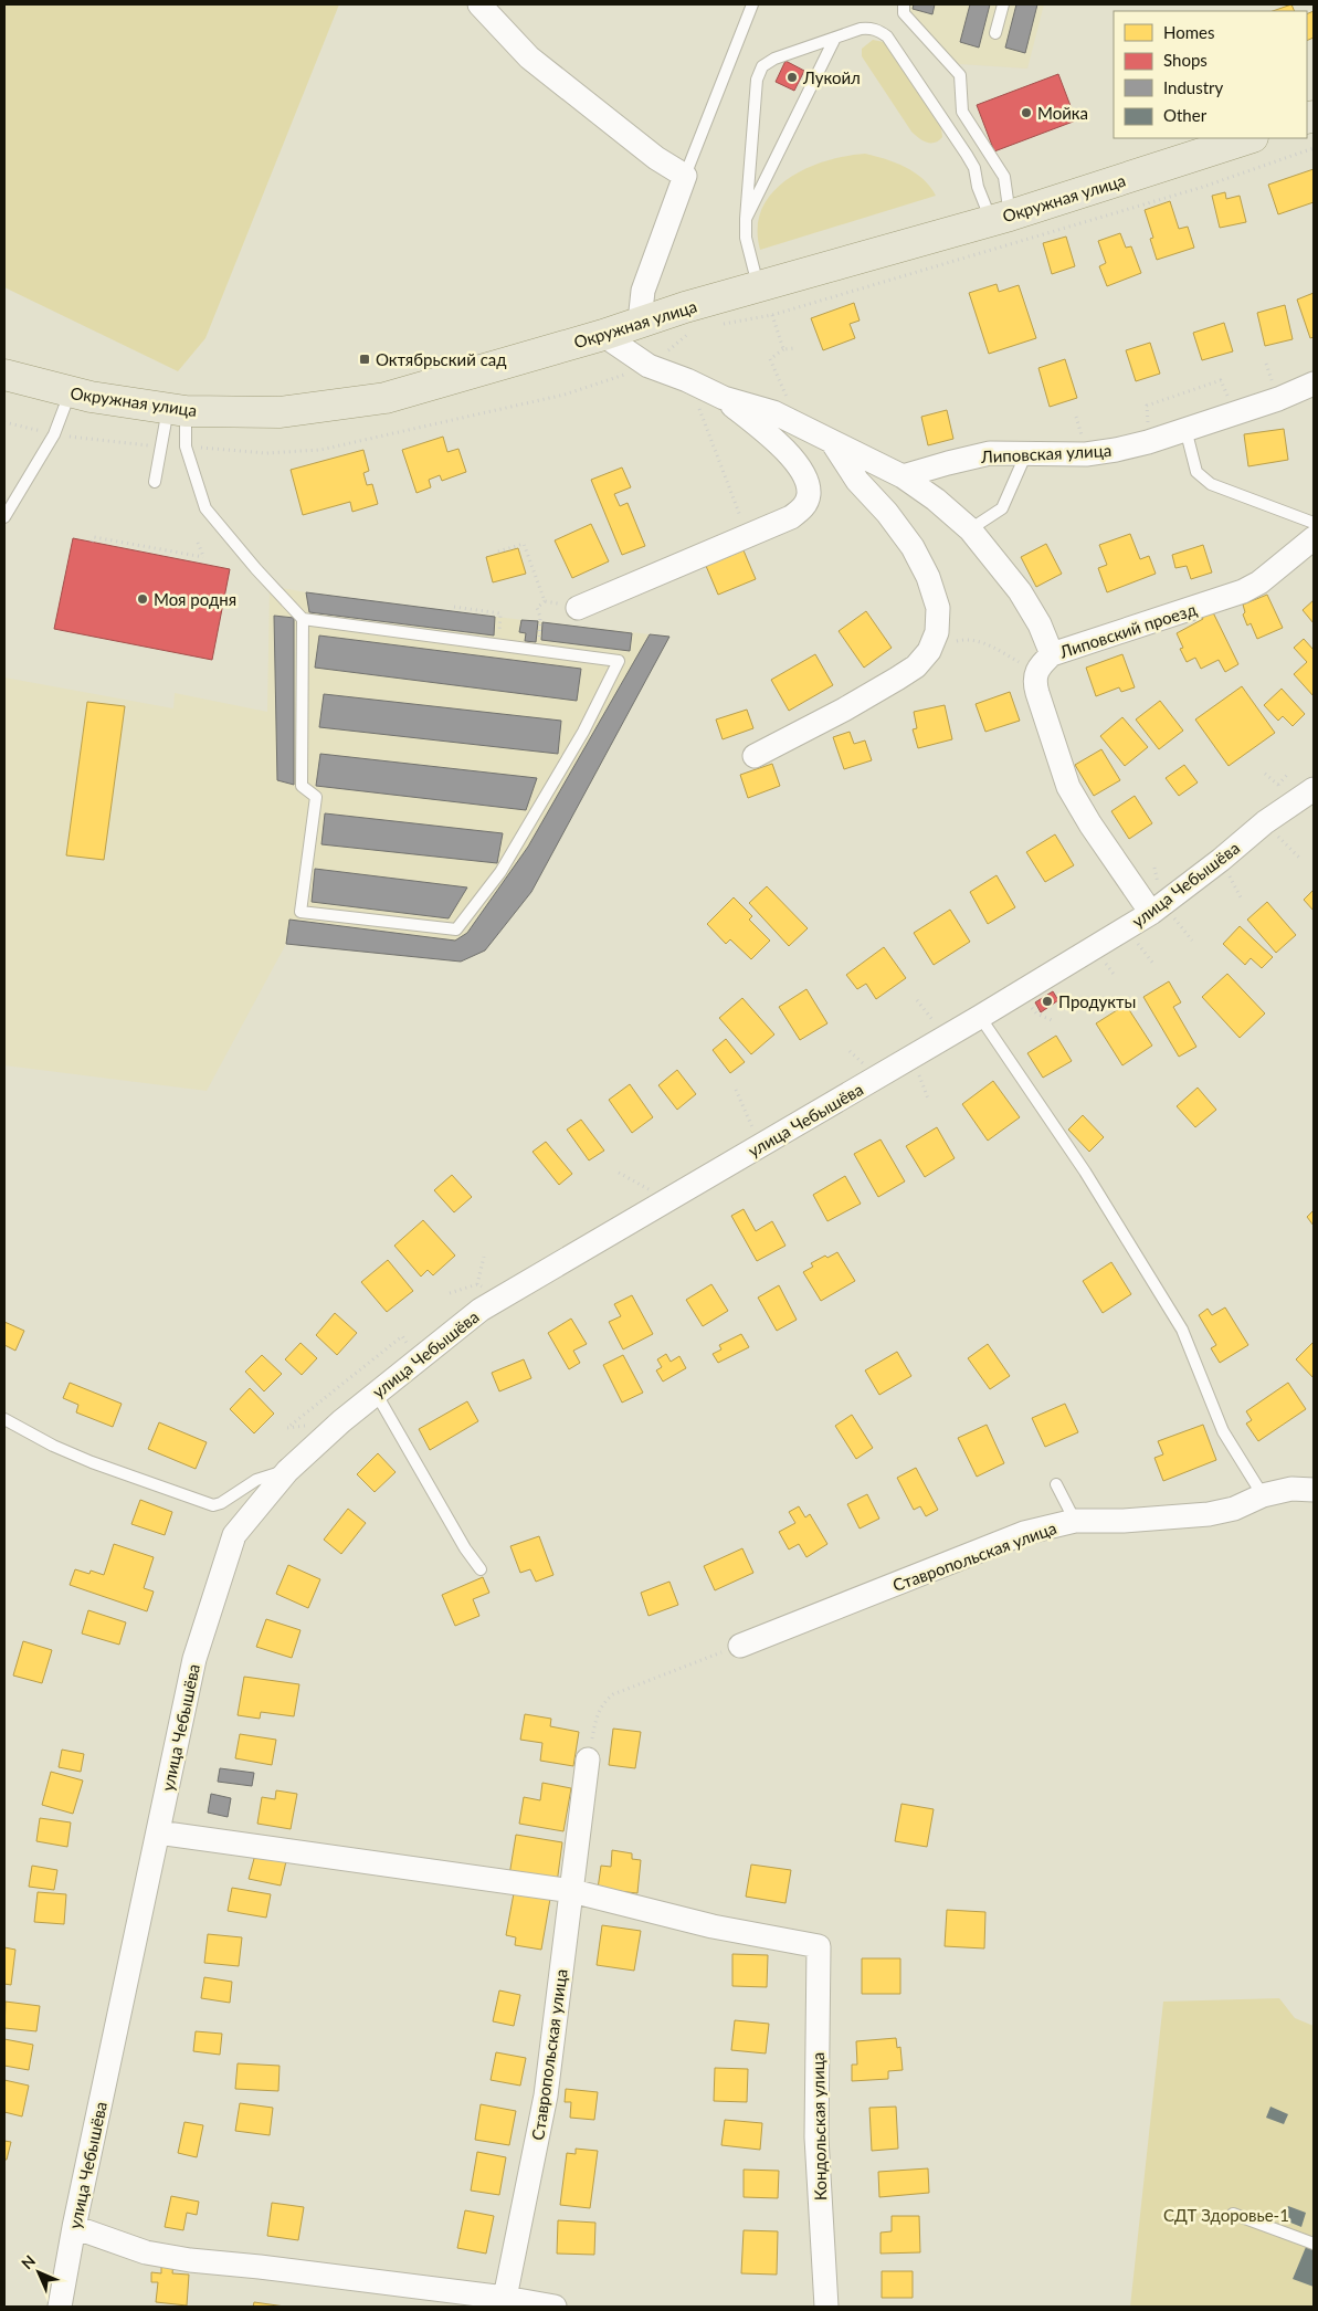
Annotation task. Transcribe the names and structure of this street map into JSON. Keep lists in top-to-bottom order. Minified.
{"streets":{"main road":["Окружная улица"],"street":["Липовская улица","Липовский проезд","улица Чебышёва","Ставропольская улица","Кондольская улица"]},"crossings":[["Ставропольская улица","Кондольская улица"]],"parks":["СДТ Здоровье-1"],"places":{"other":["Лукойл","Мойка","Моя родня","Продукты"],"transit":["Октябрьский сад"]},"legend":["Homes","Shops","Industry","Other"],"north":"top left"}
